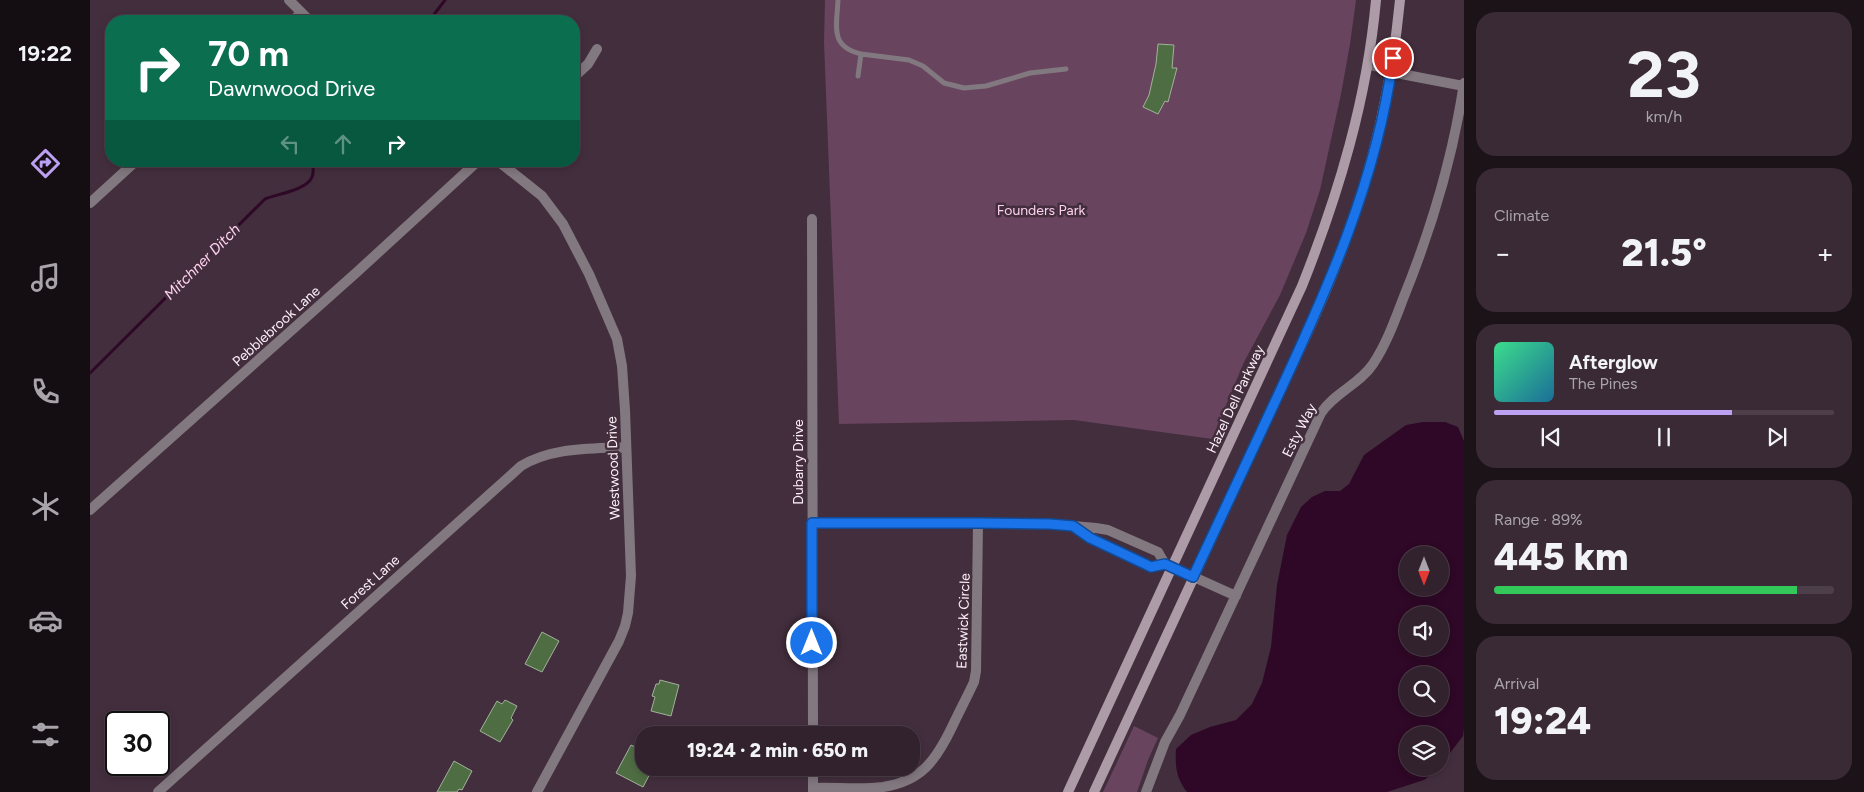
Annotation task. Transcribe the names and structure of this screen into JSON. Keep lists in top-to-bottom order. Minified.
{"streets":{"main road":["Hazel Dell Parkway"],"street":["Pebblebrook Lane","Esty Way","Dubarry Drive","Westwood Drive","Forest Lane","Eastwick Circle"]},"crossings":[["Westwood Drive","Forest Lane"]],"water":["Mitchner Ditch"],"parks":["Founders Park"],"north":"bottom","page":{"tabs":"19:22","tile":[["23","km/h"],"Climate",["Range · 89%","445 km"],["Arrival","19:24"]],"turn":["70 m","Dawnwood Drive"],"heat":["−","21.5°","+"],"song":["Afterglow","The Pines"],"limit":"30","trip":"19:24 · 2 min · 650 m"}}
